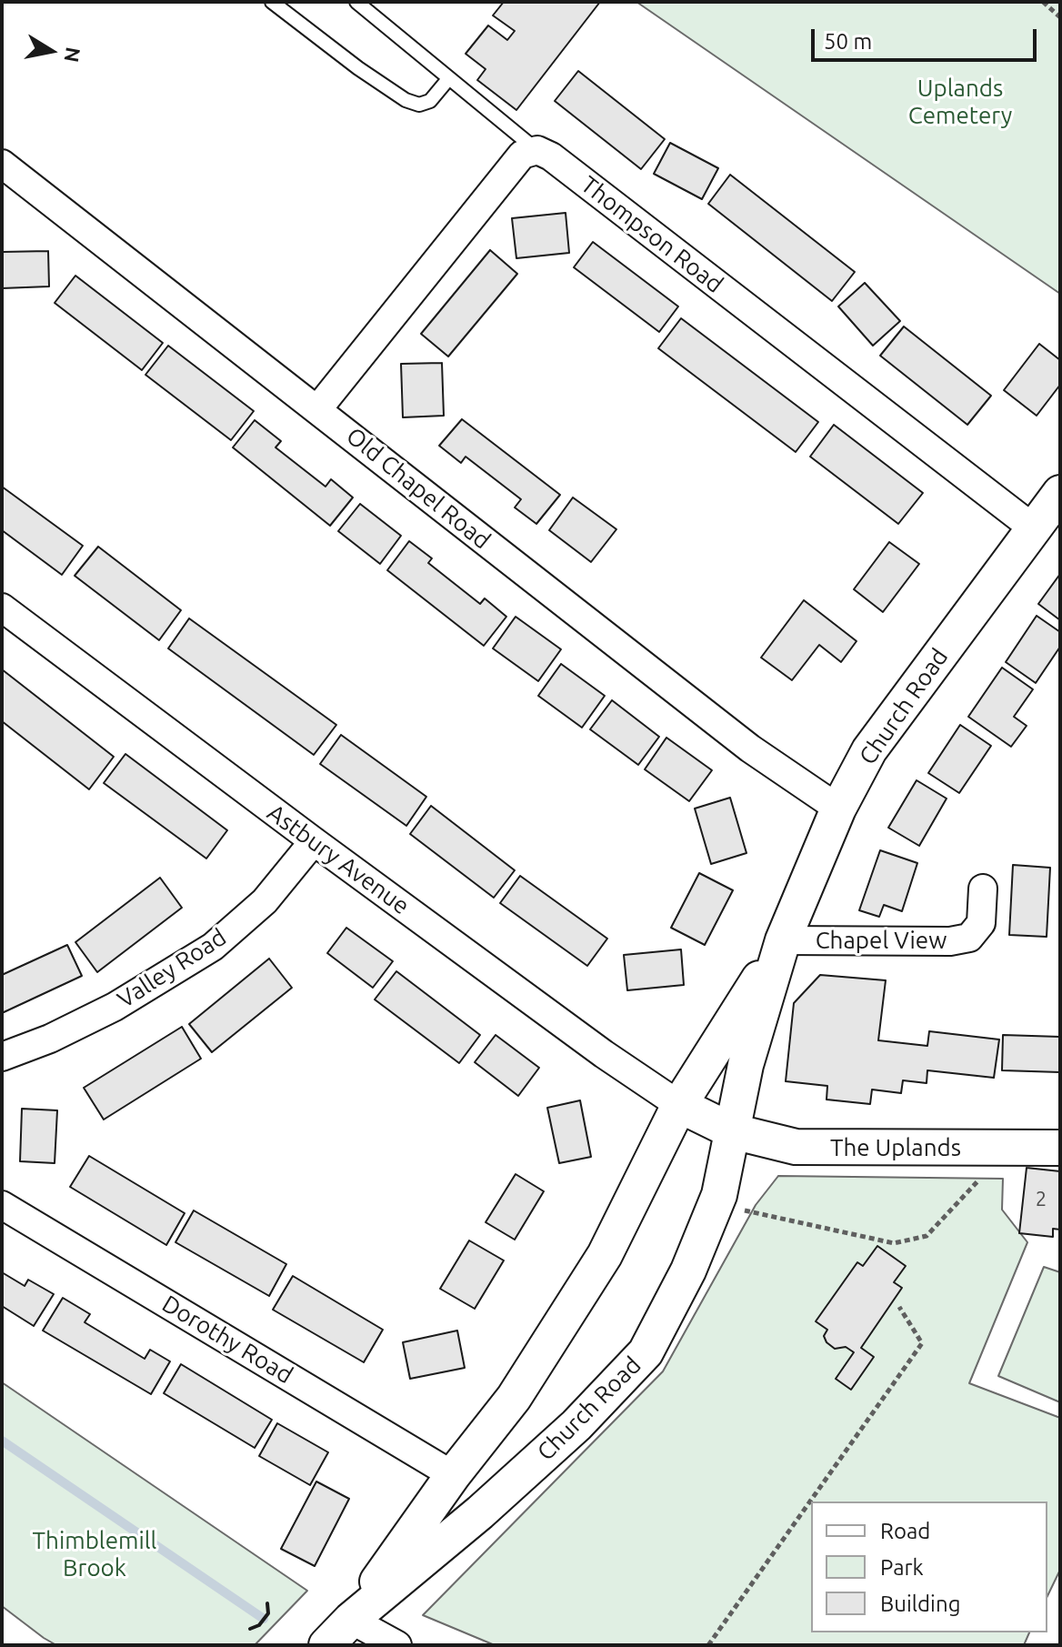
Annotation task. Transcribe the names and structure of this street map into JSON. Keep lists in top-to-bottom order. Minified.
{"streets":{"street":["Thompson Road","Old Chapel Road","Church Road","Astbury Avenue","Chapel View","Valley Road","The Uplands","Dorothy Road"]},"crossings":[["Thompson Road","Church Road"],["Old Chapel Road","Church Road"],["Church Road","Astbury Avenue"],["Church Road","Chapel View"],["Church Road","The Uplands"],["Church Road","Dorothy Road"],["Astbury Avenue","Valley Road"]],"parks":["Uplands Cemetery","Thimblemill Brook"],"house_numbers":["2"],"legend":["Road","Park","Building"],"scale_bar":"50 m","north":"right"}
